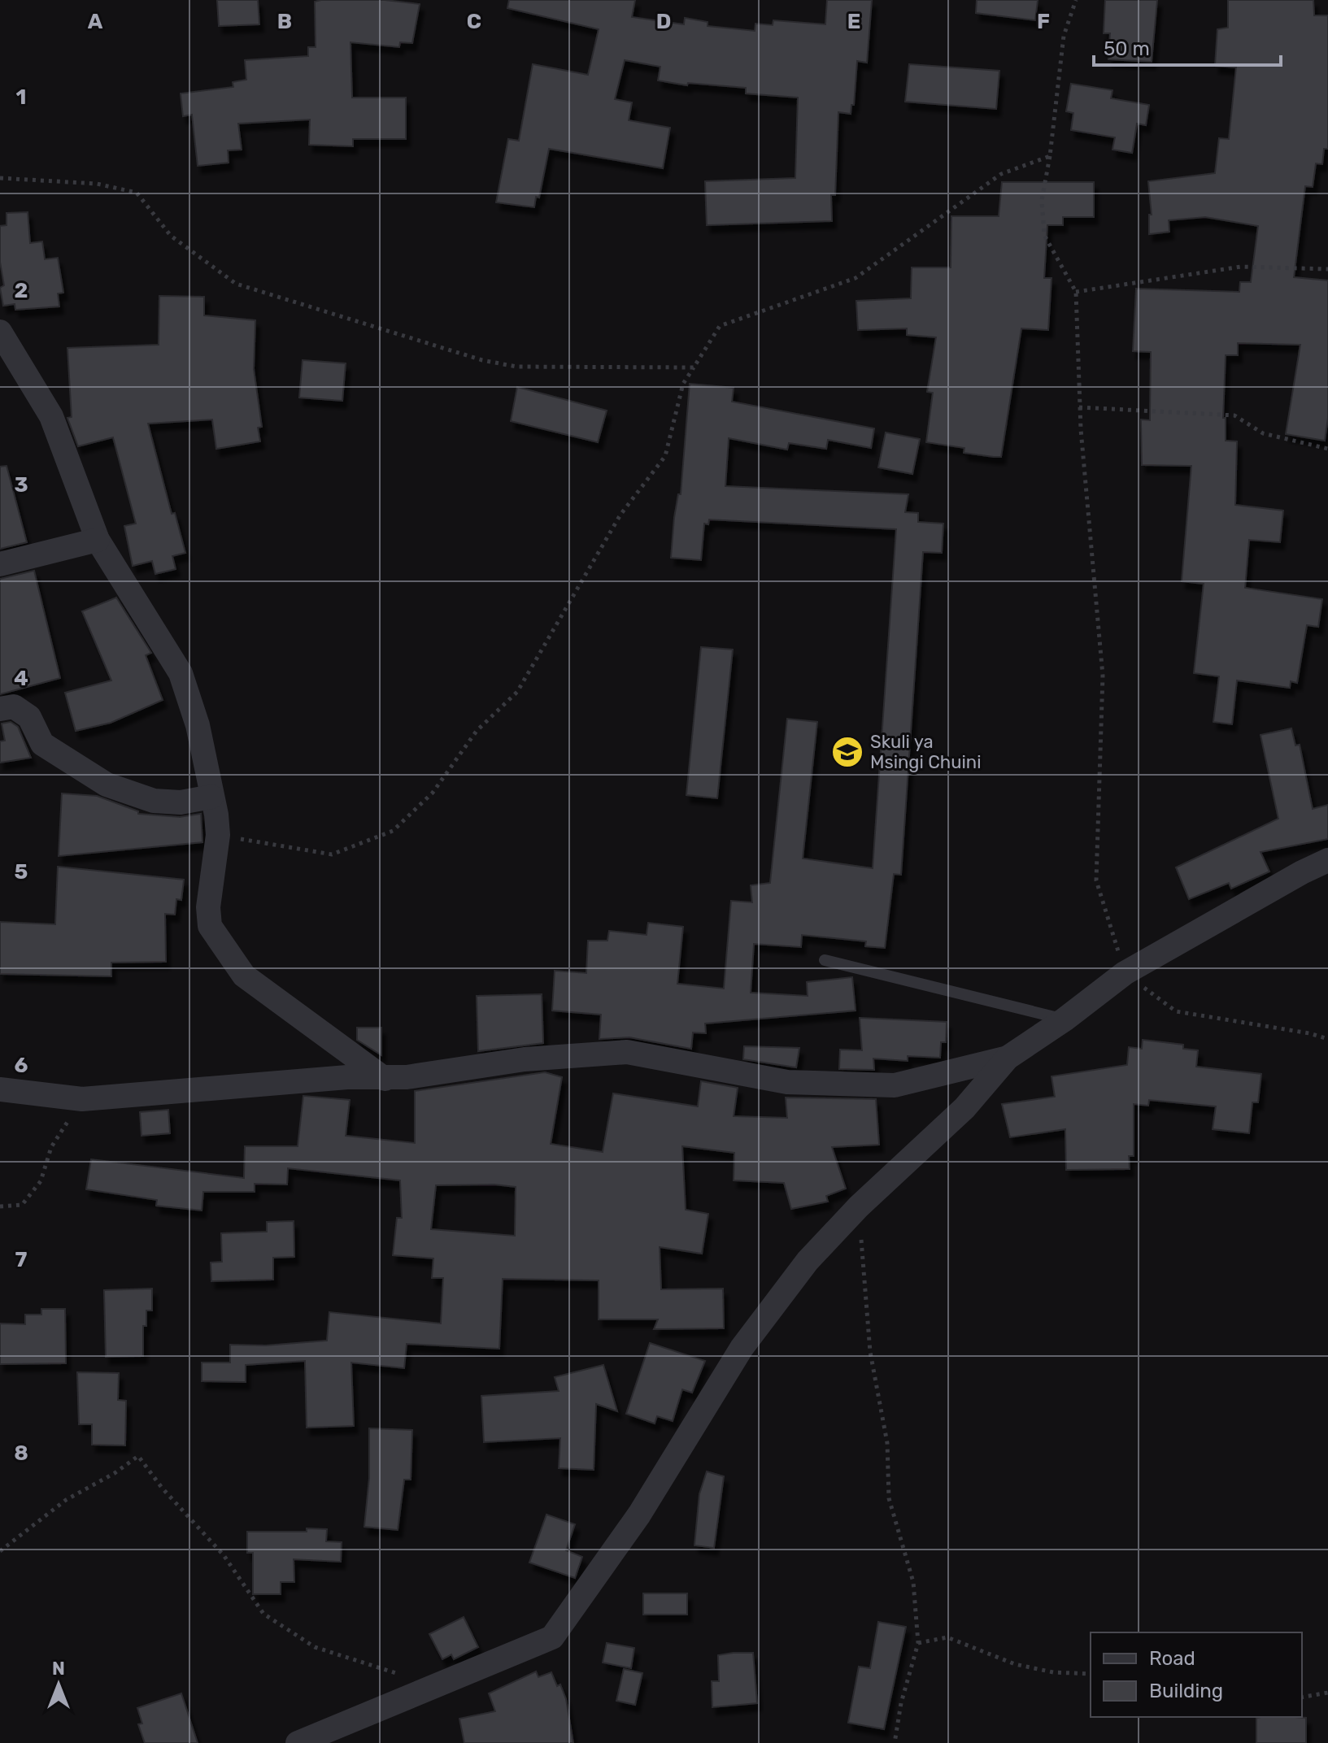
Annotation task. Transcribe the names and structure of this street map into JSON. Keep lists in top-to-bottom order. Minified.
{"places":{"school or university":["Skuli ya Msingi Chuini"]},"legend":["Road","Building"],"scale_bar":"50 m","north":"top","grid":{"columns":["A","B","C","D","E","F"],"rows":["1","2","3","4","5","6","7","8"]}}
